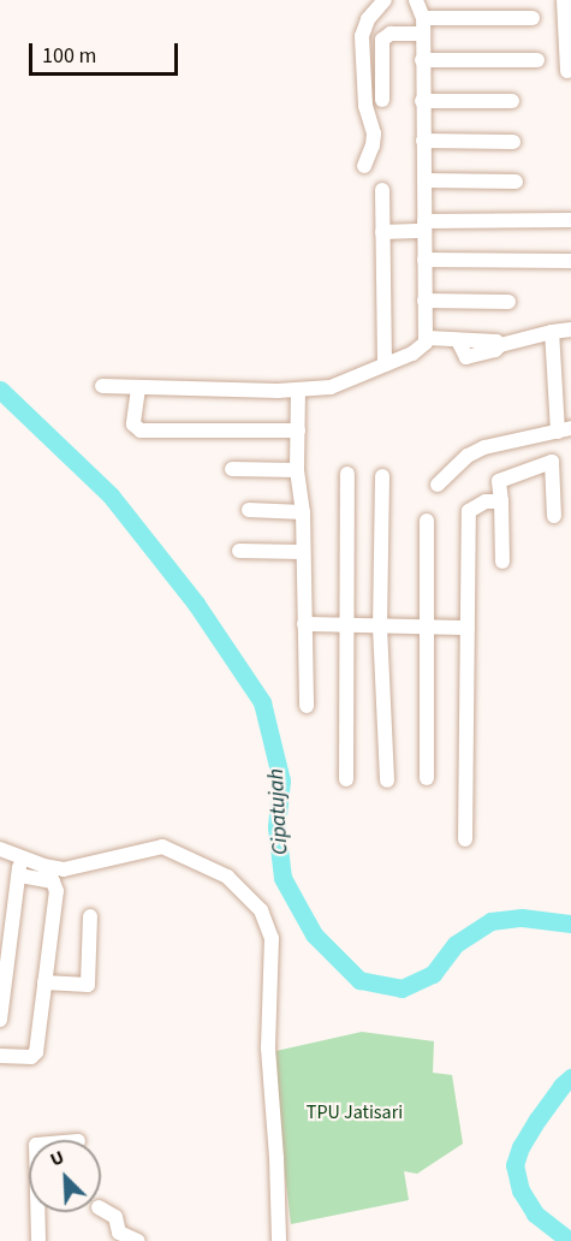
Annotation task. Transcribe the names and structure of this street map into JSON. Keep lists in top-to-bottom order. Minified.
{"water":["Cipatujah"],"parks":["TPU Jatisari"],"scale_bar":"100 m","north":"top left"}
